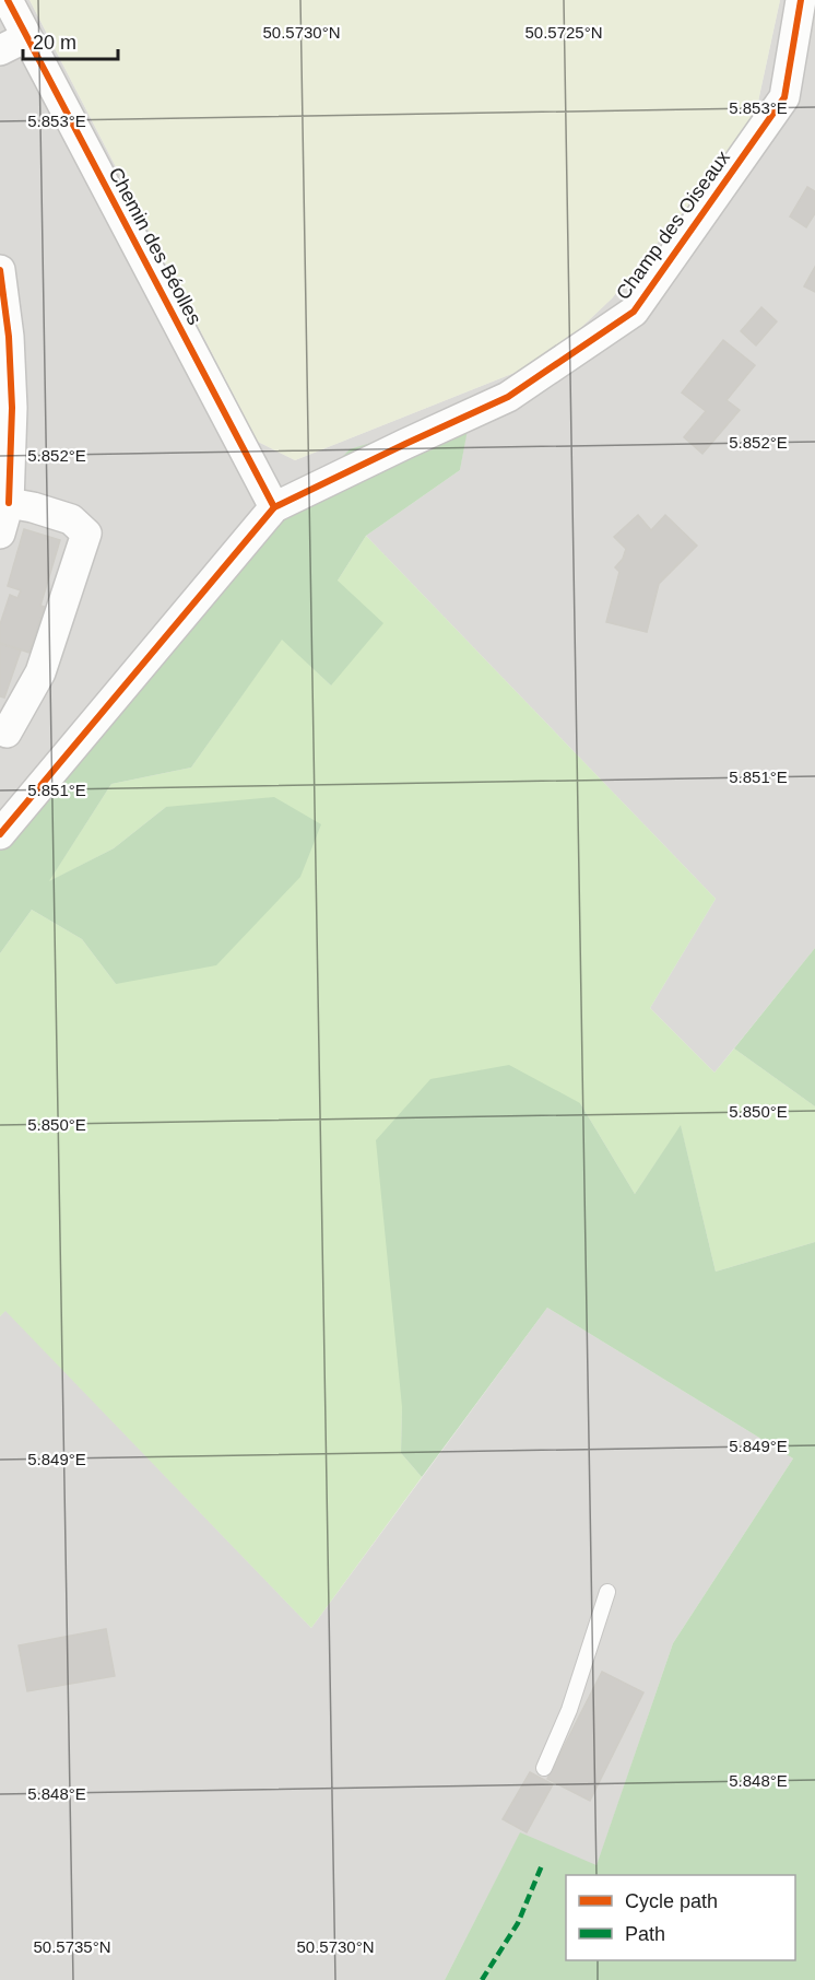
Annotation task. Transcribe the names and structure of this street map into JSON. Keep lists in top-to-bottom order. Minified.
{"streets":{"street":["Champ des Oiseaux","Chemin des Béolles"]},"crossings":[["Champ des Oiseaux","Chemin des Béolles"]],"legend":["Cycle path","Path"],"scale_bar":"20 m","coordinates":["50.5730°N","50.5725°N","5.853°E","5.852°E","5.851°E","5.850°E","5.849°E","5.848°E","50.5735°N"]}
